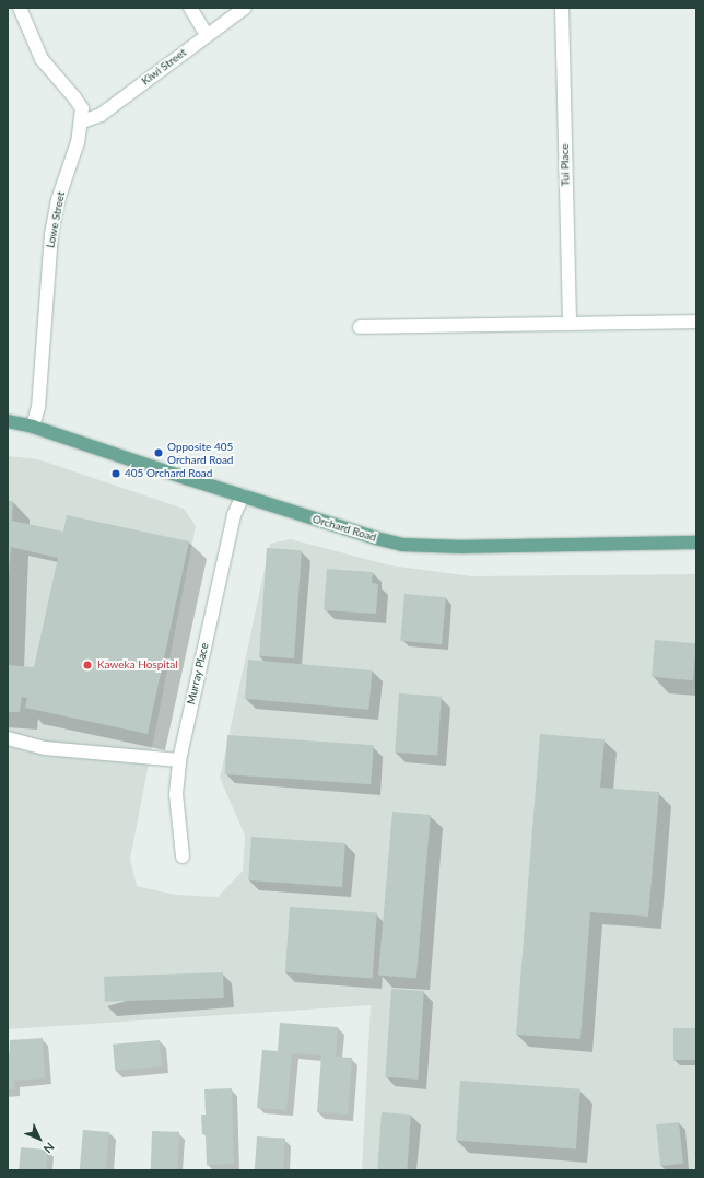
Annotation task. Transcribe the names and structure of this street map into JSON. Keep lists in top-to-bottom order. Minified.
{"streets":{"main road":["Orchard Road"],"street":["Kiwi Street","Tui Place","Lowe Street","Murray Place"]},"crossings":[["Kiwi Street","Lowe Street"],["Lowe Street","Orchard Road"],["Orchard Road","Murray Place"]],"places":["Opposite 405 Orchard Road","405 Orchard Road","Kaweka Hospital"],"north":"bottom right"}
